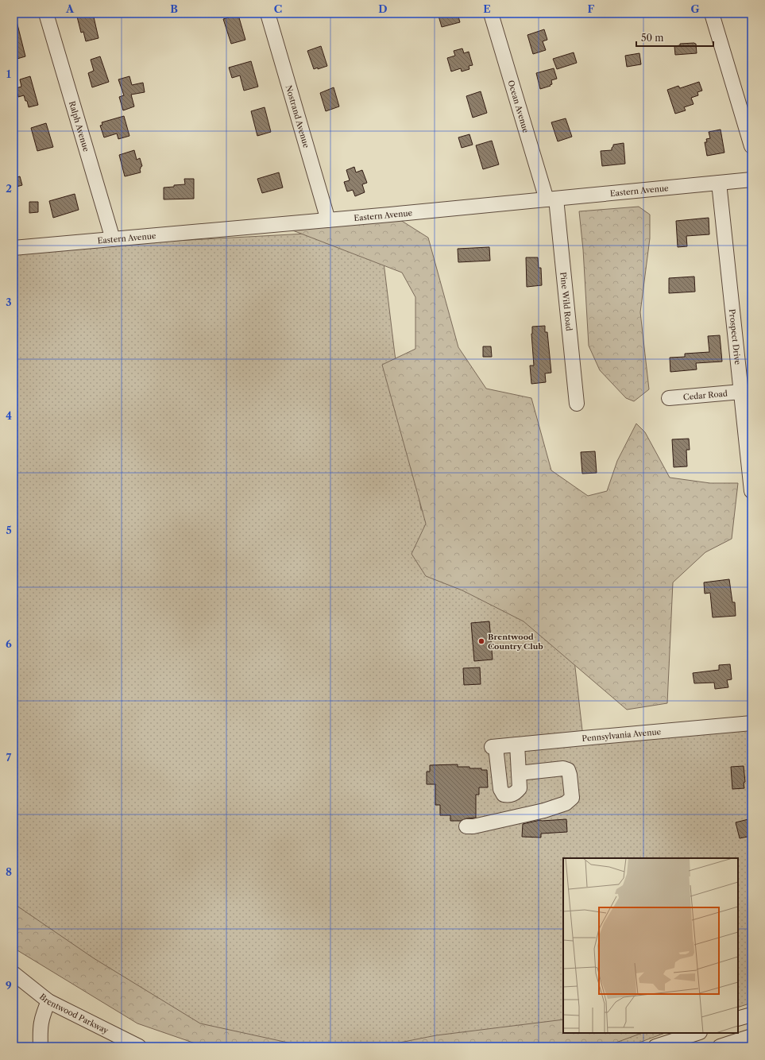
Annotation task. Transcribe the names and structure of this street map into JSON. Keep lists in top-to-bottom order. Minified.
{"streets":{"street":["Ocean Avenue","Nostrand Avenue","Ralph Avenue","Eastern Avenue","Pine Wild Road","Prospect Drive","Cedar Road","Pennsylvania Avenue","Brentwood Parkway"]},"crossings":[["Ocean Avenue","Eastern Avenue"],["Ocean Avenue","Pine Wild Road"],["Nostrand Avenue","Eastern Avenue"],["Ralph Avenue","Eastern Avenue"],["Eastern Avenue","Pine Wild Road"],["Eastern Avenue","Prospect Drive"],["Prospect Drive","Cedar Road"]],"places":["Brentwood Country Club"],"scale_bar":"50 m","grid":{"columns":["A","B","C","D","E","F","G"],"rows":["1","2","3","4","5","6","7","8","9"]}}
